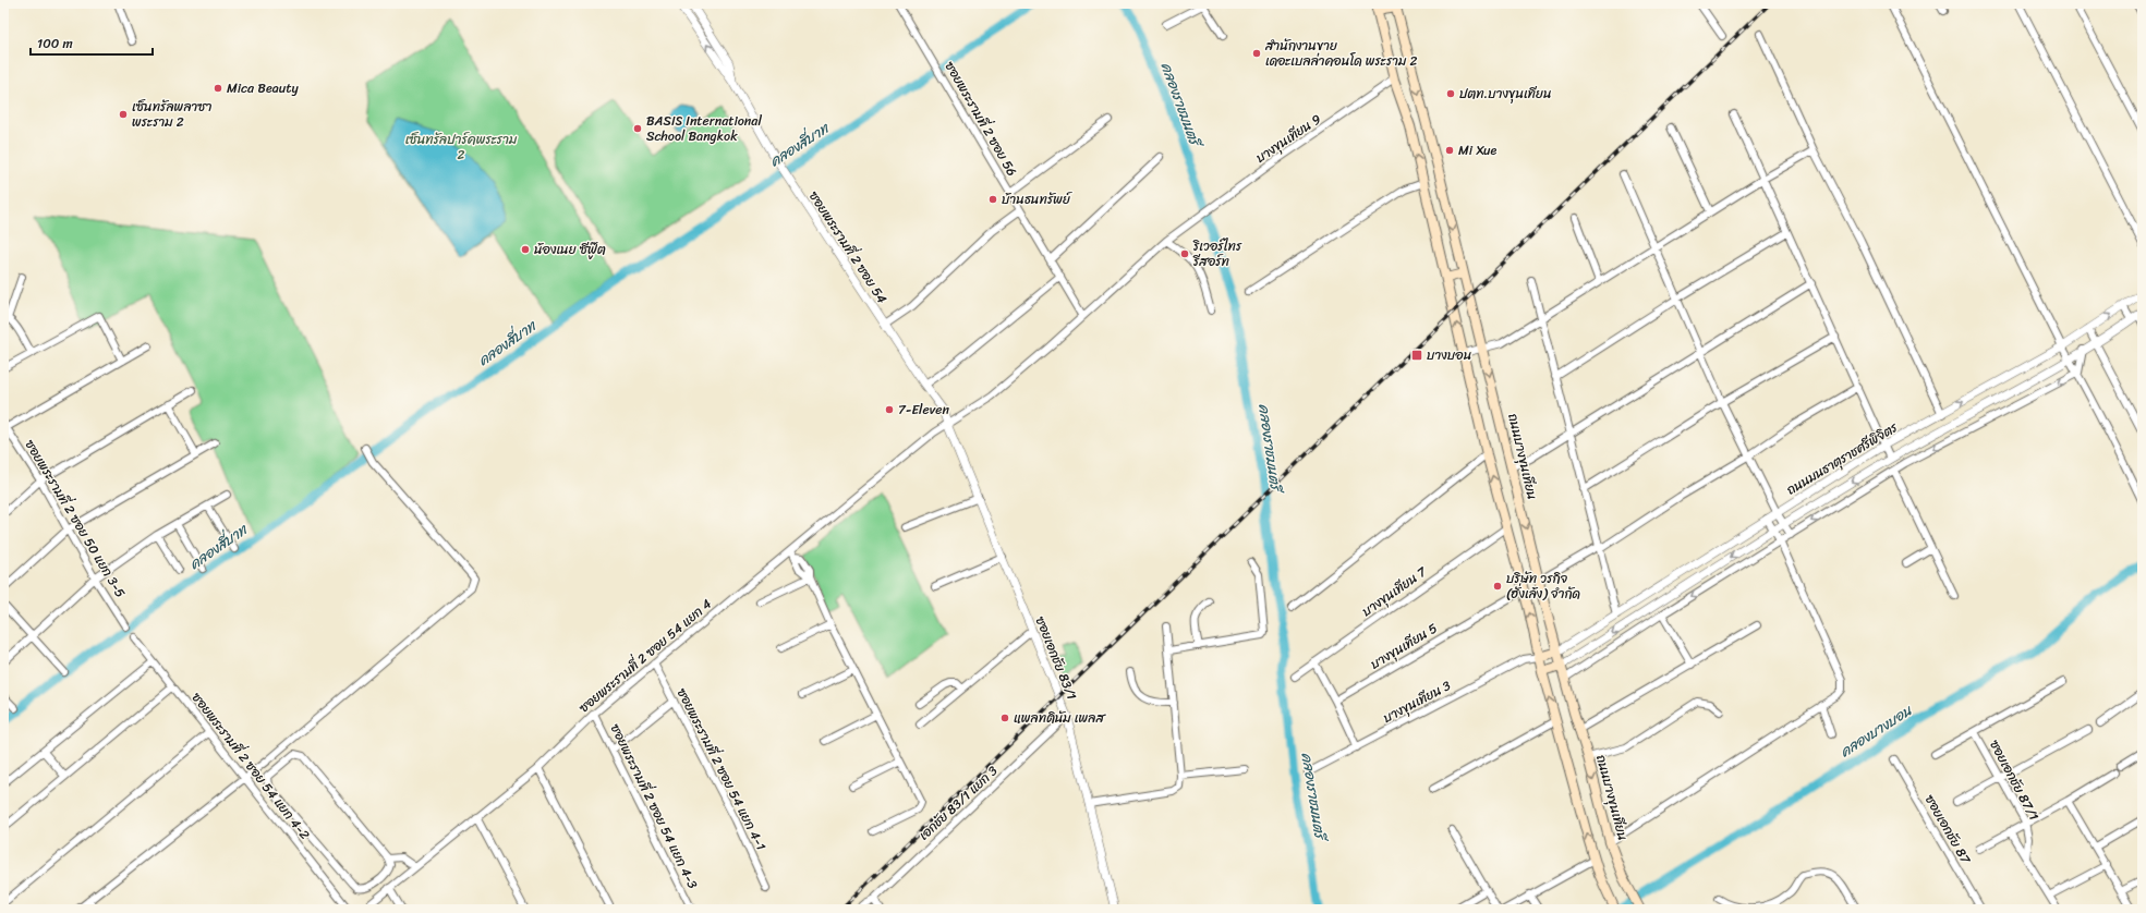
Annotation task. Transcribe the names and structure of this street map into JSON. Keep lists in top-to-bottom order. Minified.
{"streets":{"main road":["ถนนบางขุนเทียน"],"street":["ซอยพระรามที่ 2 ซอย 56","บางขุนเทียน 9","ซอยพระรามที่ 2 ซอย 54","ถนนมนธาตุราชศรีพิจิตร","ซอยพระรามที่ 2 ซอย 50 แยก 3-5","บางขุนเทียน 7","บางขุนเทียน 5","ซอยพระรามที่ 2 ซอย 54 แยก 4","ซอยเอกชัย 83/1","บางขุนเทียน 3","ซอยพระรามที่ 2 ซอย 54 แยก 4-2","ซอยพระรามที่ 2 ซอย 54 แยก 4-1","ซอยเอกชัย 87/1","เอกชัย 83/1 แยก 3","ซอยพระรามที่ 2 ซอย 54 แยก 4-3","ซอยเอกชัย 87"]},"crossings":[["ซอยพระรามที่ 2 ซอย 56","บางขุนเทียน 9"],["ซอยพระรามที่ 2 ซอย 56","ซอยพระรามที่ 2 ซอย 54 แยก 4"],["บางขุนเทียน 9","ซอยพระรามที่ 2 ซอย 54 แยก 4"],["ซอยพระรามที่ 2 ซอย 54","ซอยพระรามที่ 2 ซอย 54 แยก 4"],["ซอยพระรามที่ 2 ซอย 54","ซอยเอกชัย 83/1"],["ถนนบางขุนเทียน","ถนนมนธาตุราชศรีพิจิตร"],["ซอยพระรามที่ 2 ซอย 54 แยก 4","ซอยเอกชัย 83/1"],["ซอยพระรามที่ 2 ซอย 54 แยก 4","ซอยพระรามที่ 2 ซอย 54 แยก 4-1"],["ซอยพระรามที่ 2 ซอย 54 แยก 4","ซอยพระรามที่ 2 ซอย 54 แยก 4-3"],["ซอยเอกชัย 83/1","เอกชัย 83/1 แยก 3"]],"water":["คลองราชมนตรี","คลองสี่บาท","คลองบางบอน"],"parks":["เซ็นทรัลปาร์คพระราม 2"],"places":{"other":["สำนักงานขาย เดอะเบลล่าคอนโด พระราม 2","Mica Beauty","ปตท.บางขุนเทียน","เซ็นทรัลพลาซา พระราม 2","BASIS International School Bangkok","Mi Xue","บ้านธนทรัพย์","น้องเนย ซีฟู๊ต","ริเวอร์ไทร รีสอร์ท","7-Eleven","บริษัท วรกิจ (ฮั่งเล้ง) จำกัด","แพลทตินัม เพลส"],"transit":["บางบอน"]},"scale_bar":"100 m"}
